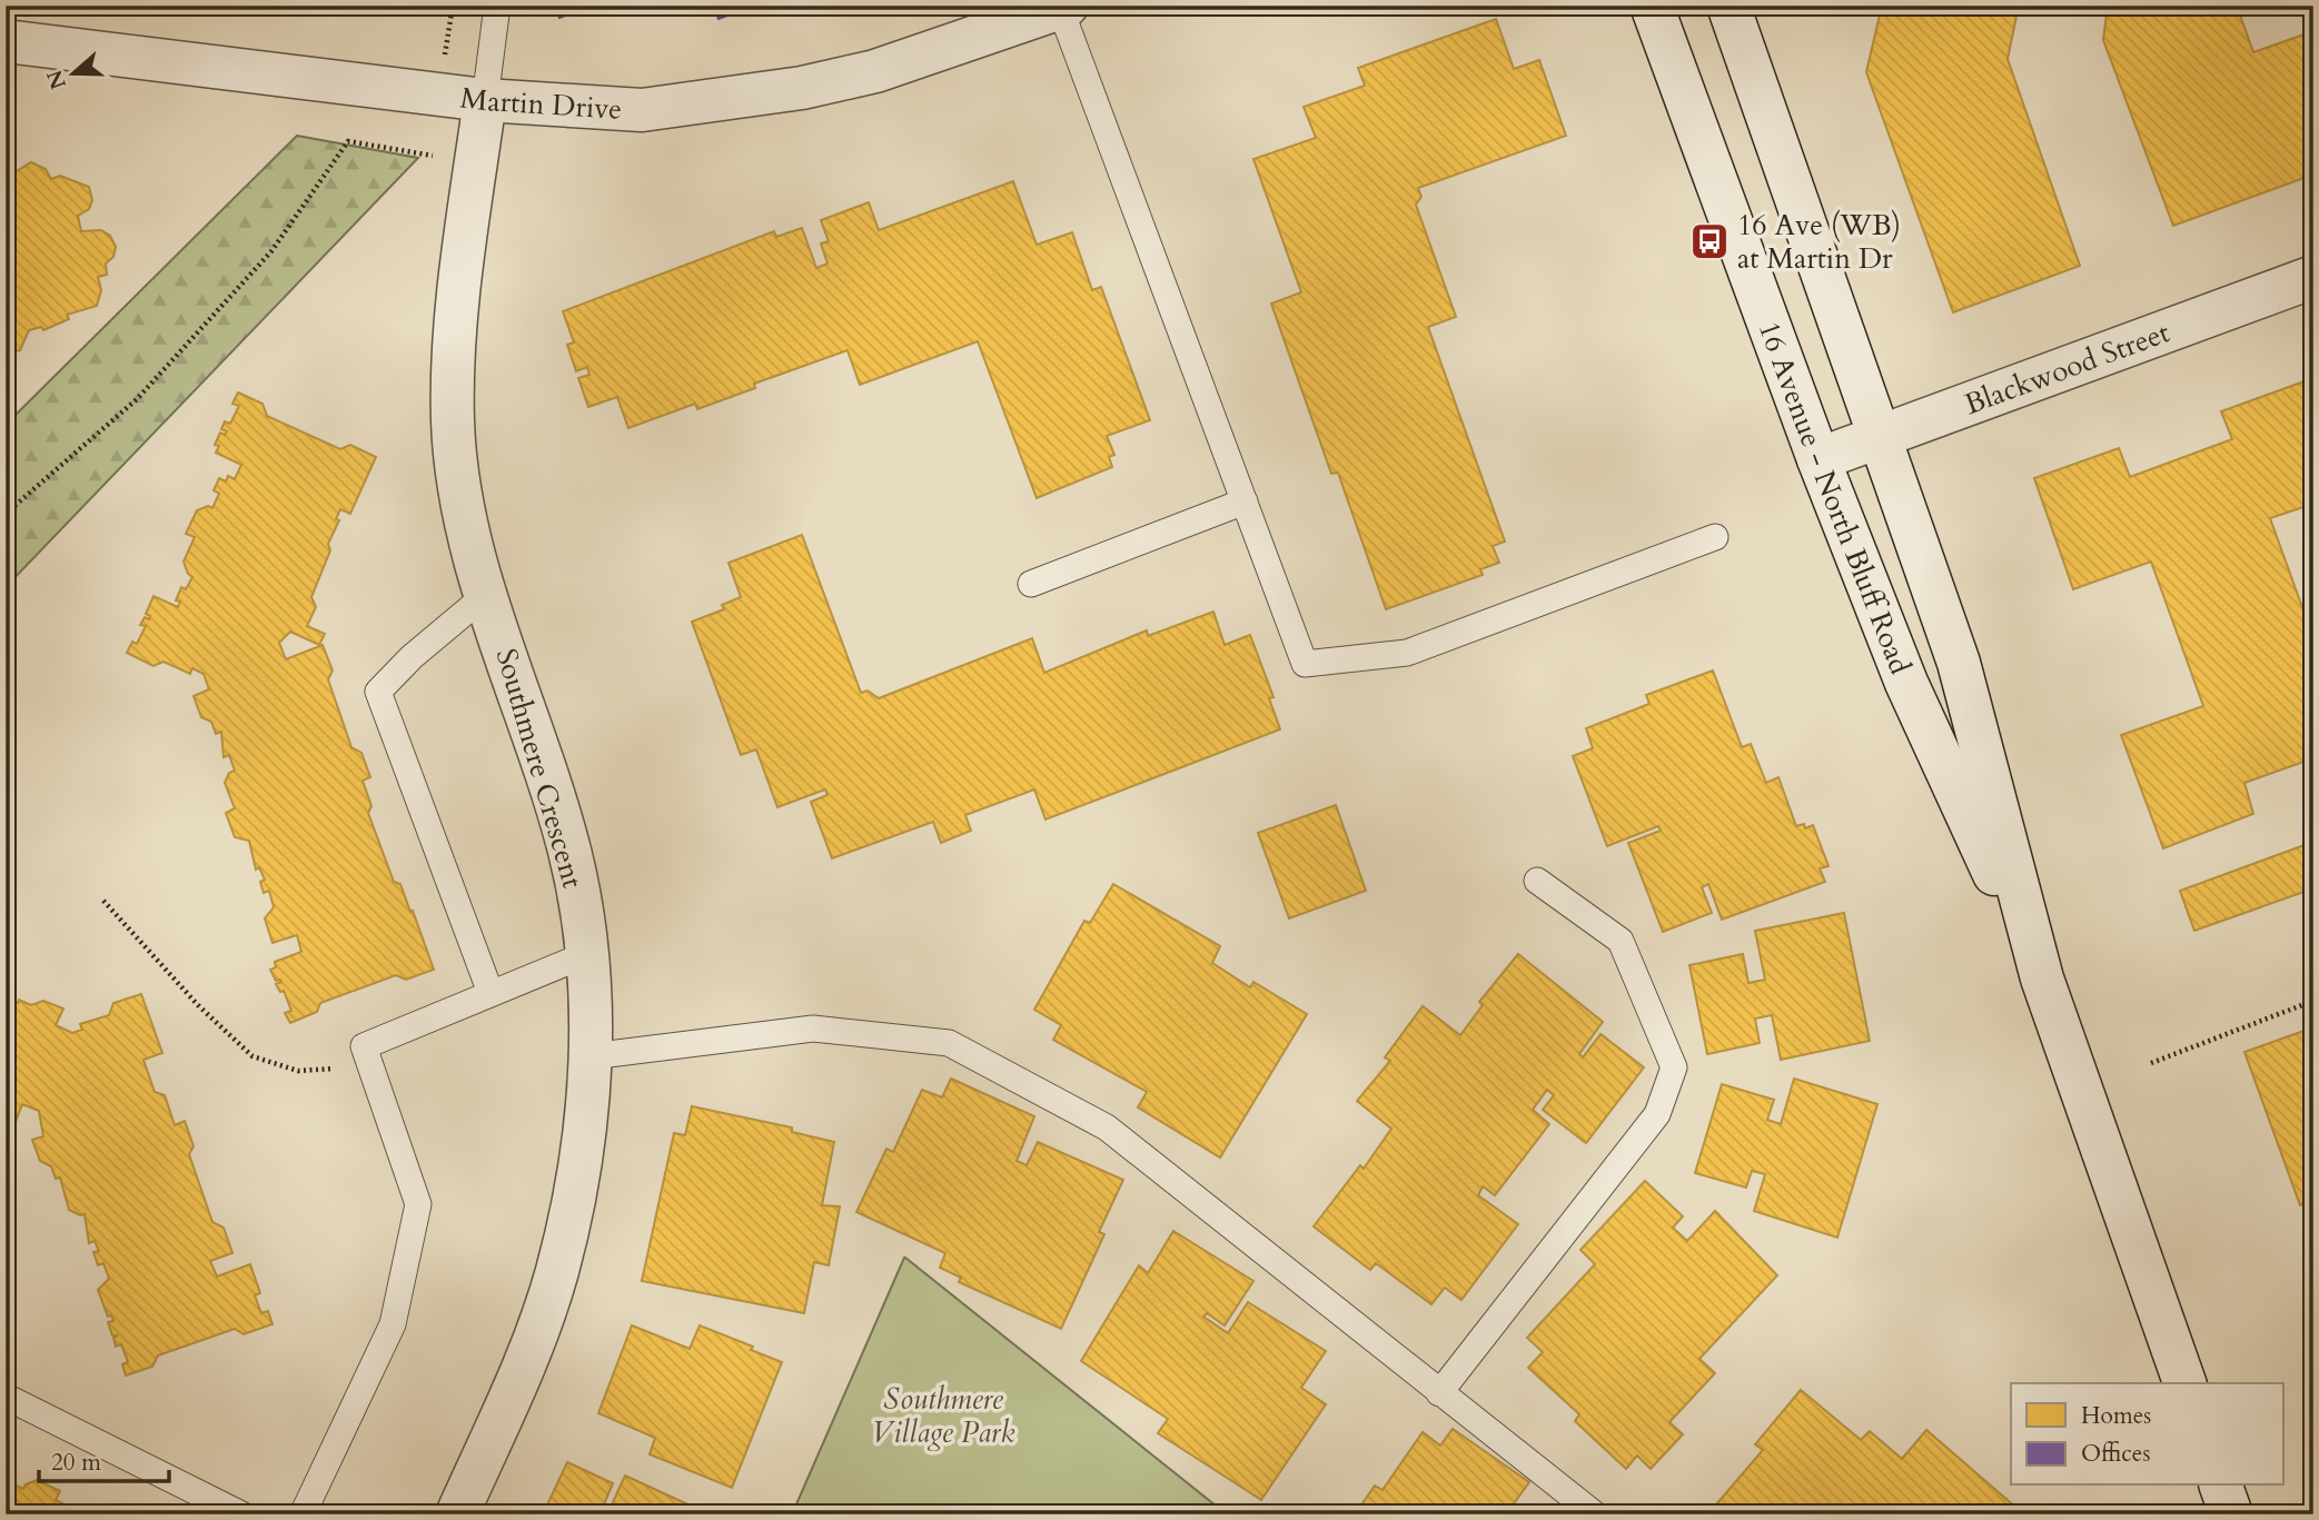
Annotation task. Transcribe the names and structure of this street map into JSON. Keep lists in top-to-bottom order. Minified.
{"streets":{"street":["Martin Drive","Blackwood Street","16 Avenue - North Bluff Road","Southmere Crescent"]},"crossings":[["Martin Drive","Southmere Crescent"],["Blackwood Street","16 Avenue - North Bluff Road"]],"parks":["Southmere Village Park"],"places":{"bus stop":["16 Ave (WB) at Martin Dr"]},"legend":["Homes","Offices"],"scale_bar":"20 m","north":"left"}
